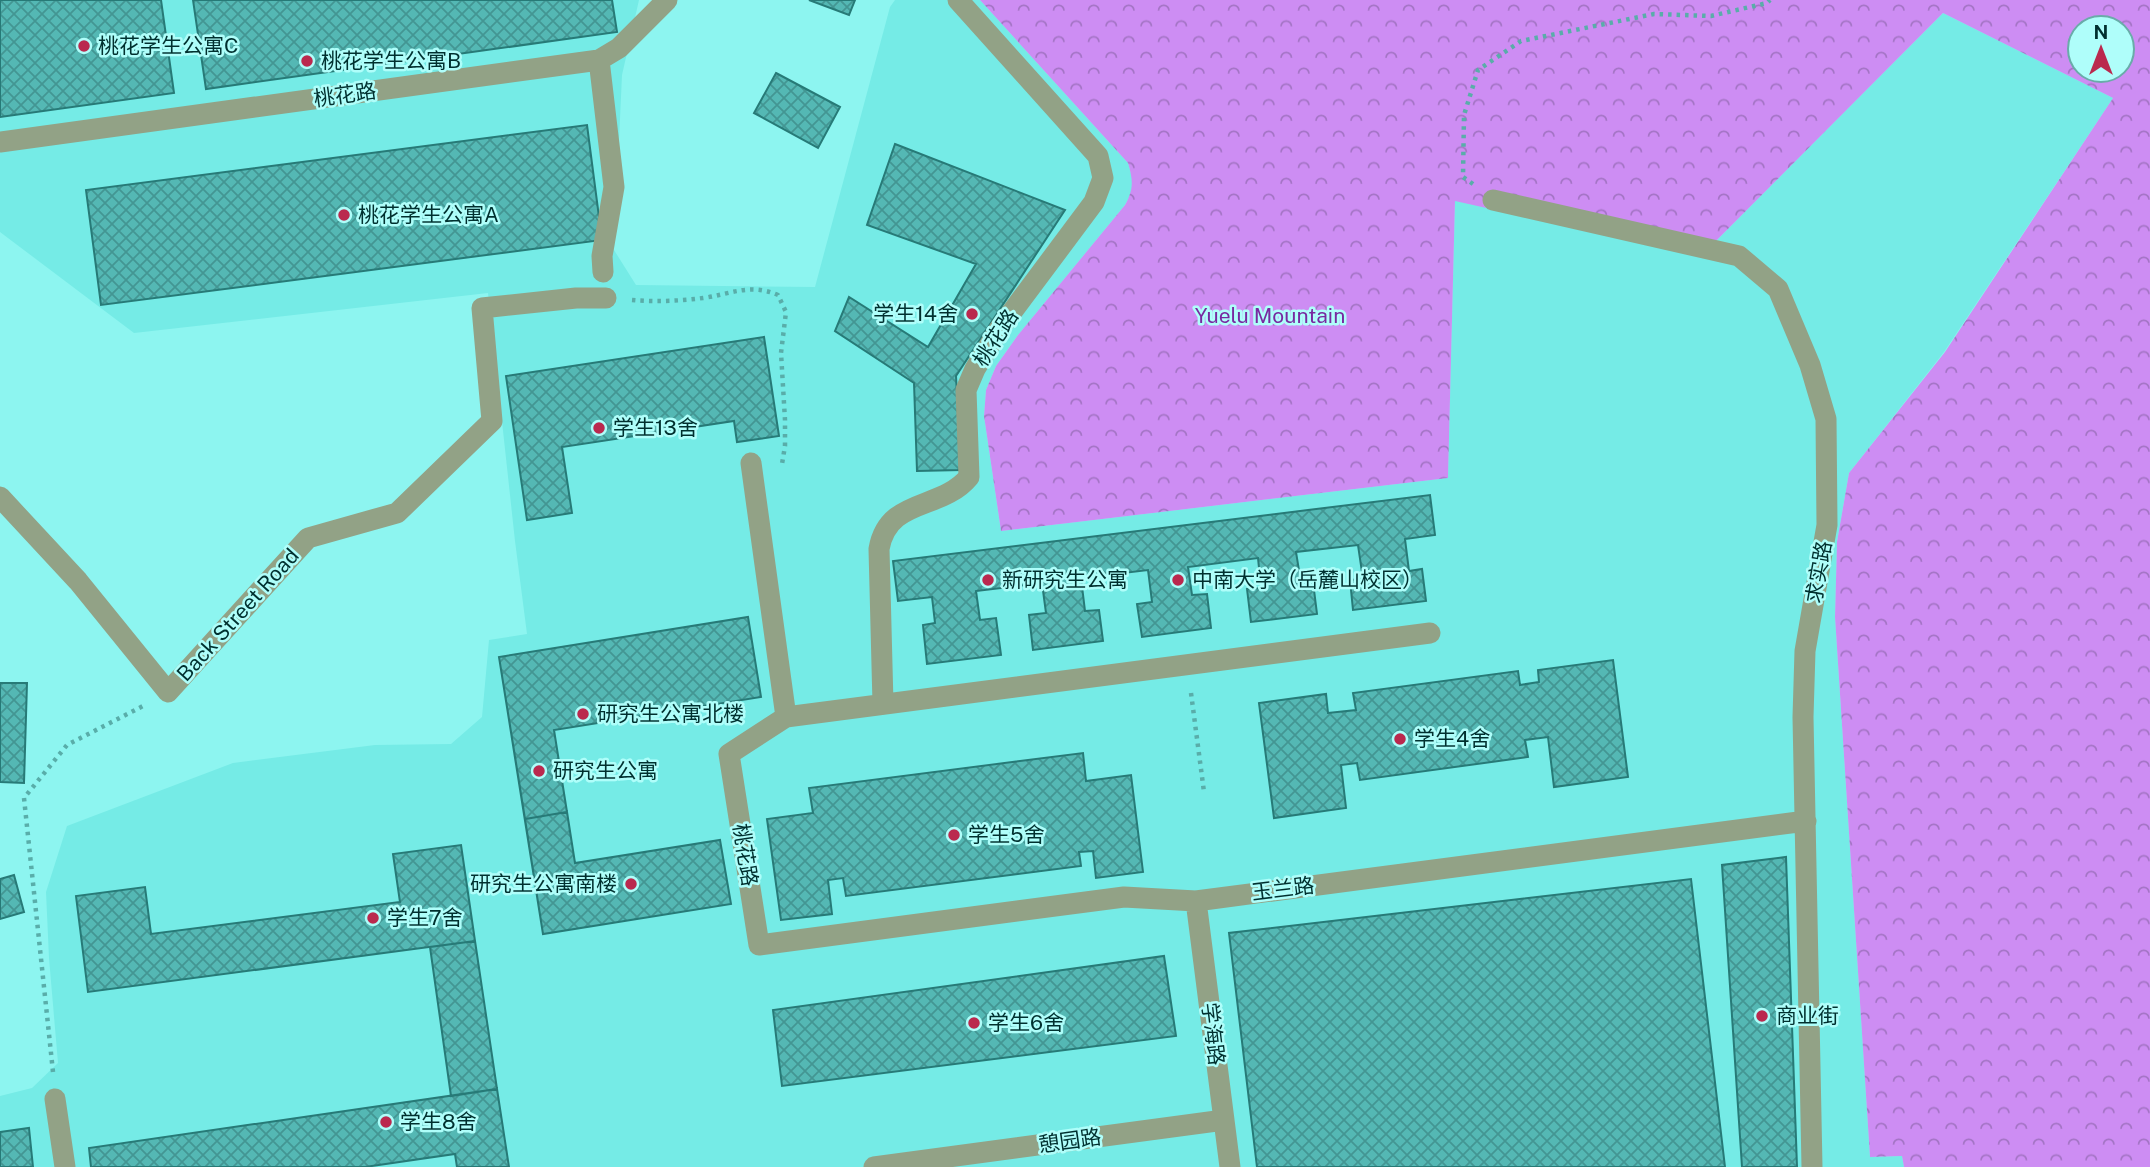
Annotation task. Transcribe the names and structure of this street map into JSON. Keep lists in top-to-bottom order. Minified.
{"streets":{"street":["桃花路","求实路","Back Street Road","玉兰路","学海路","憩园路"]},"crossings":[["桃花路","玉兰路"],["求实路","玉兰路"],["玉兰路","学海路"],["学海路","憩园路"]],"parks":["Yuelu Mountain"],"places":["桃花学生公寓C","桃花学生公寓B","桃花学生公寓A","学生14舍","学生13舍","新研究生公寓","中南大学（岳麓山校区）","研究生公寓北楼","学生4舍","研究生公寓","学生5舍","研究生公寓南楼","学生7舍","商业街","学生6舍","学生8舍"],"north":"top"}
